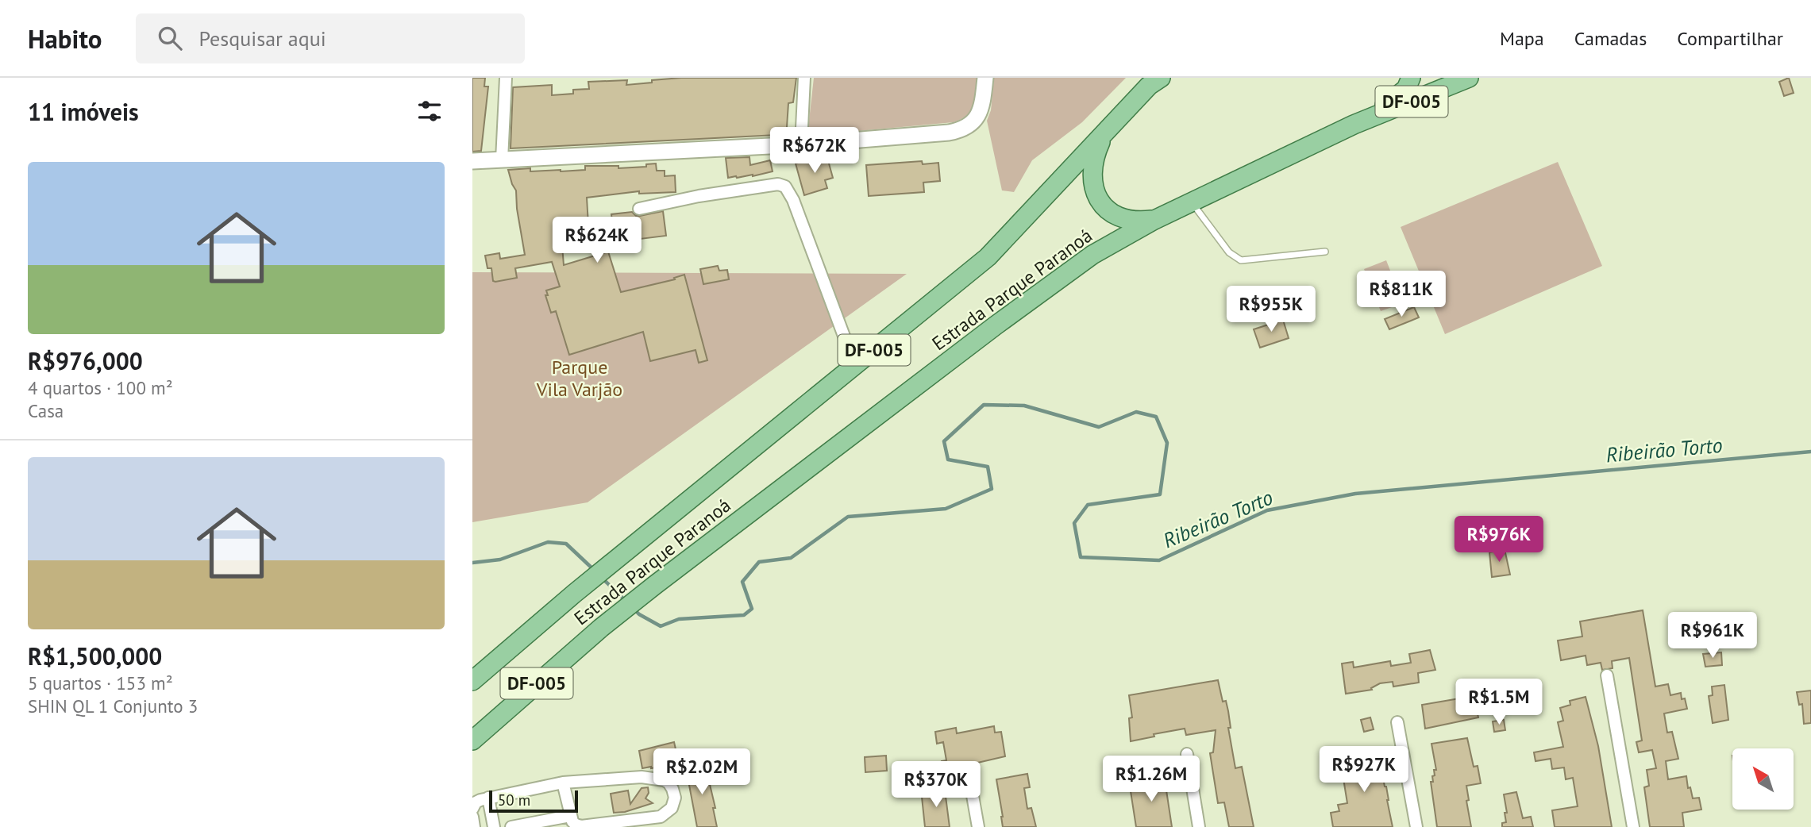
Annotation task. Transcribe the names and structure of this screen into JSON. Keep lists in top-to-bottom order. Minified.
{"streets":{"main road":["DF-005","Estrada Parque Paranoá"]},"water":["Ribeirão Torto"],"parks":["Parque Vila Varjão"],"scale_bar":"50 m","north":"top left","page":{"header":"Habito","search":"Pesquisar aqui","nav":["Mapa","Camadas","Compartilhar"],"heading":"11 imóveis","price":["R$672K","R$624K","R$811K","R$955K","R$976K","R$961K","R$1.5M","R$927K","R$2.02M","R$1.26M","R$370K"],"list":[{"name":"R$976,000","note":"4 quartos · 100 m² · Casa"},{"name":"R$1,500,000","note":"5 quartos · 153 m² · SHIN QL 1 Conjunto 3"}],"scale":"50 m"}}
